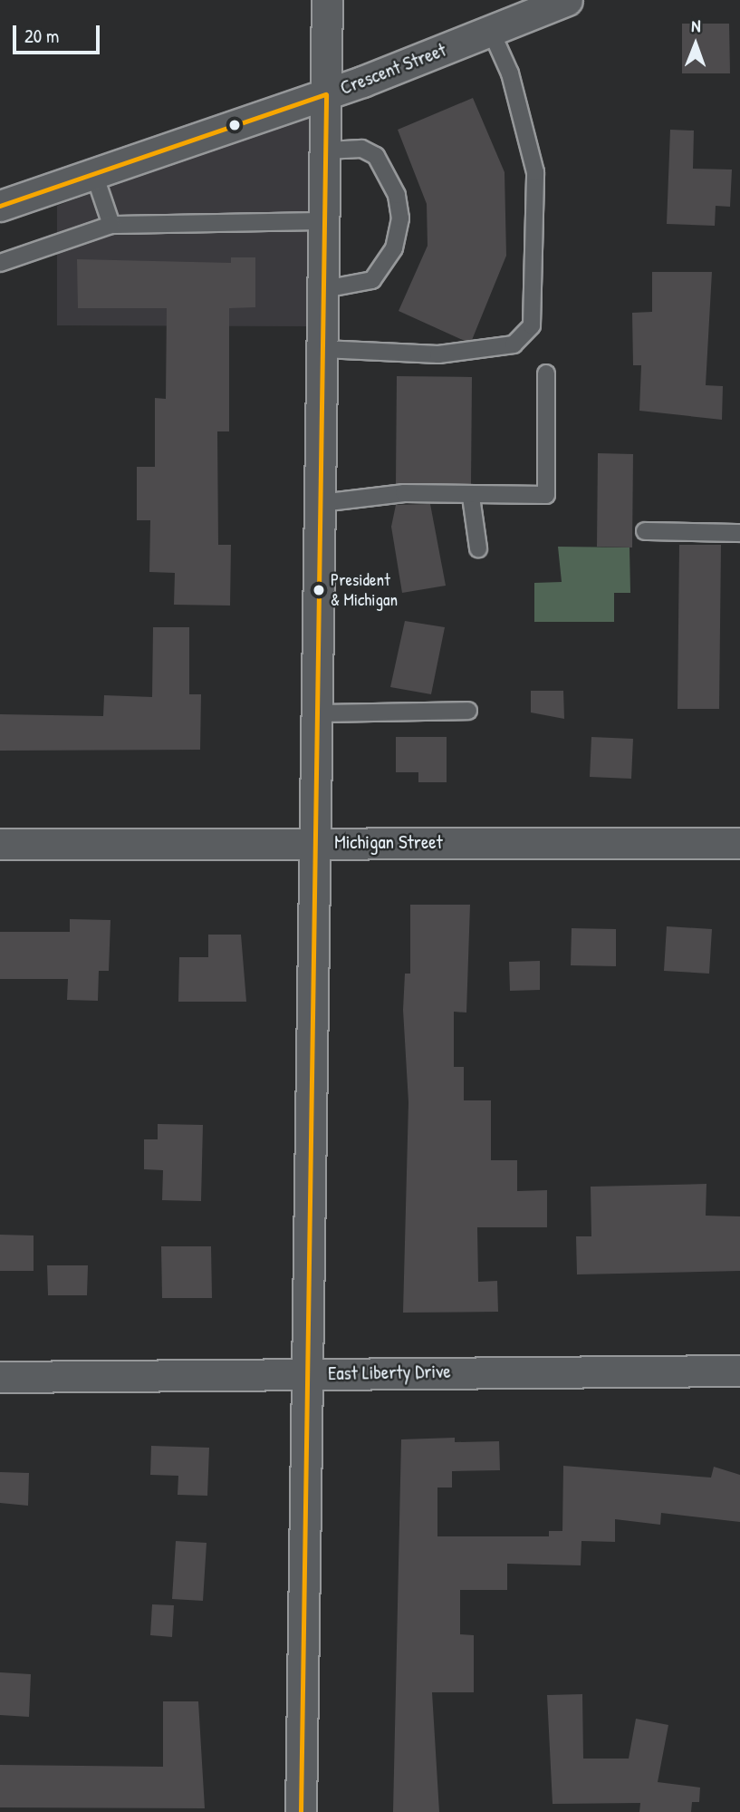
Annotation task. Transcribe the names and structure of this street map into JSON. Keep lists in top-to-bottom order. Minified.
{"streets":{"street":["Crescent Street","Michigan Street","East Liberty Drive"]},"places":["President & Michigan"],"scale_bar":"20 m","north":"top"}
